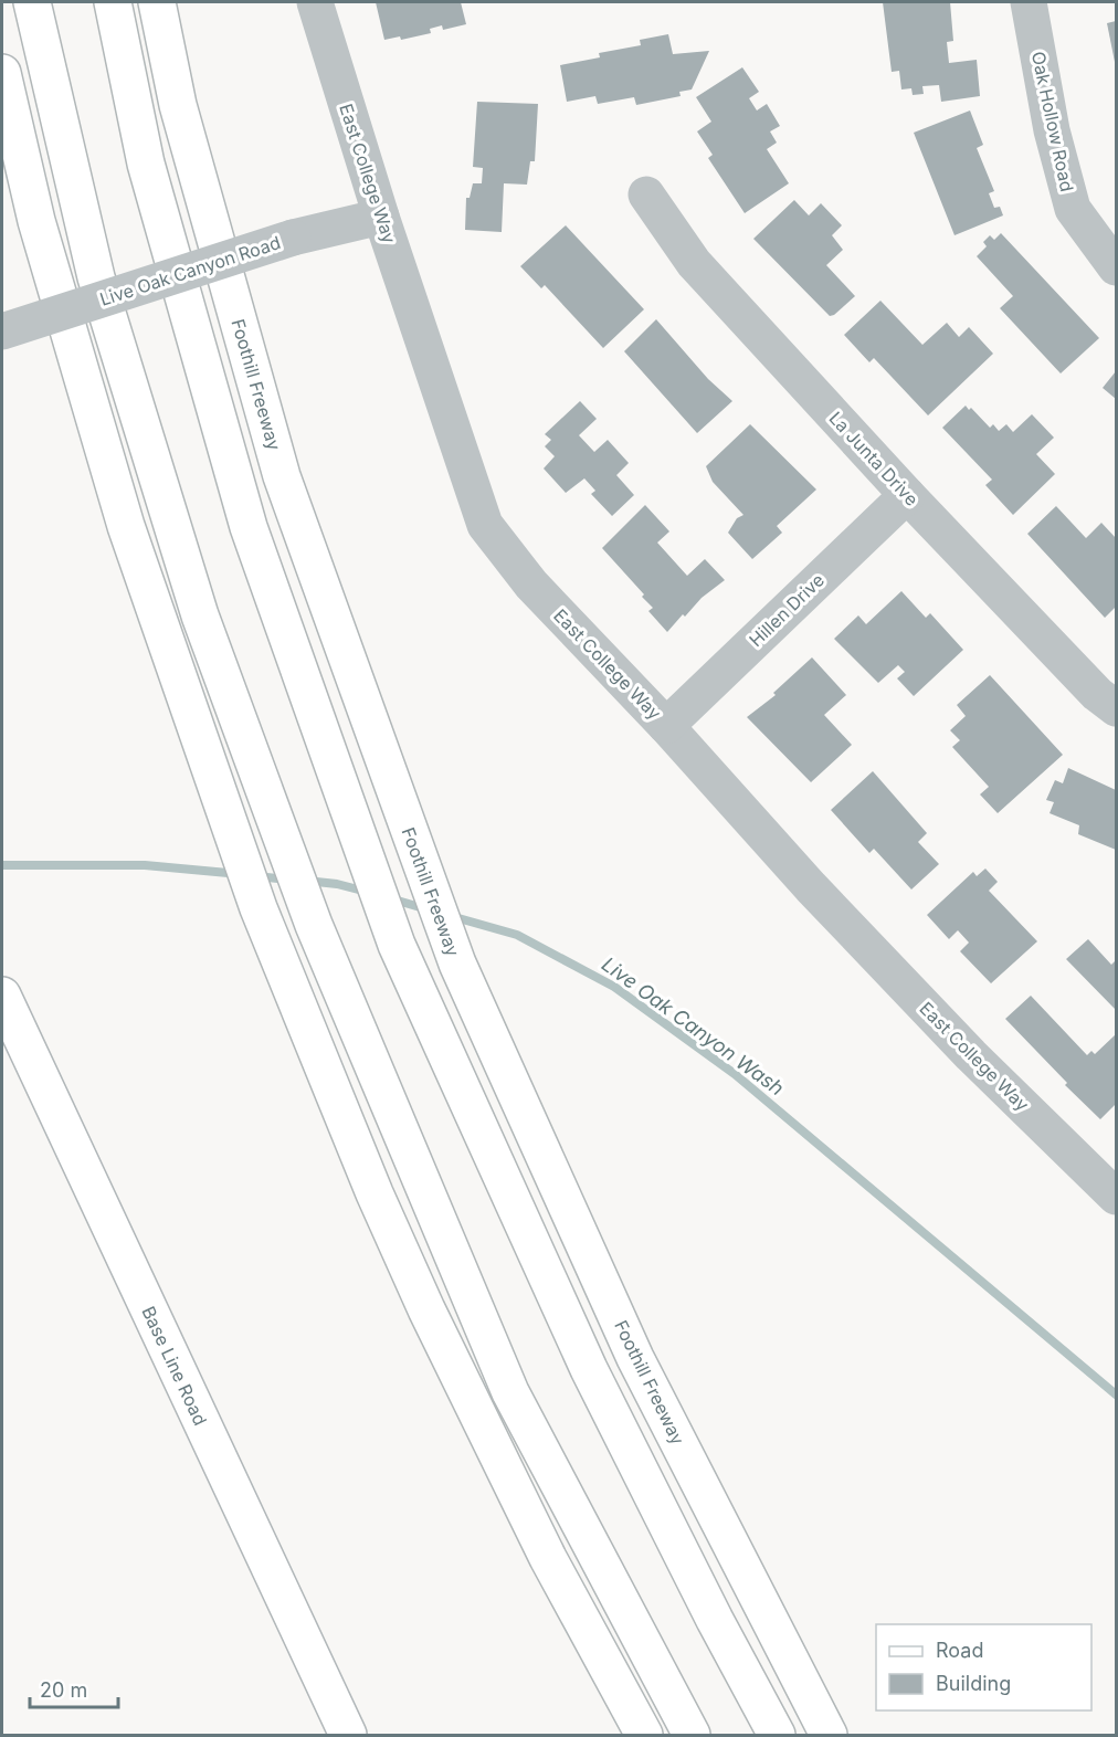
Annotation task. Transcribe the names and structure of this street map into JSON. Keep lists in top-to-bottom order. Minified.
{"streets":{"main road":["Foothill Freeway","Base Line Road"],"street":["Oak Hollow Road","East College Way","Live Oak Canyon Road","La Junta Drive","Hillen Drive"]},"crossings":[["East College Way","Live Oak Canyon Road"],["East College Way","Hillen Drive"],["La Junta Drive","Hillen Drive"]],"water":["Live Oak Canyon Wash"],"legend":["Road","Building"],"scale_bar":"20 m"}
